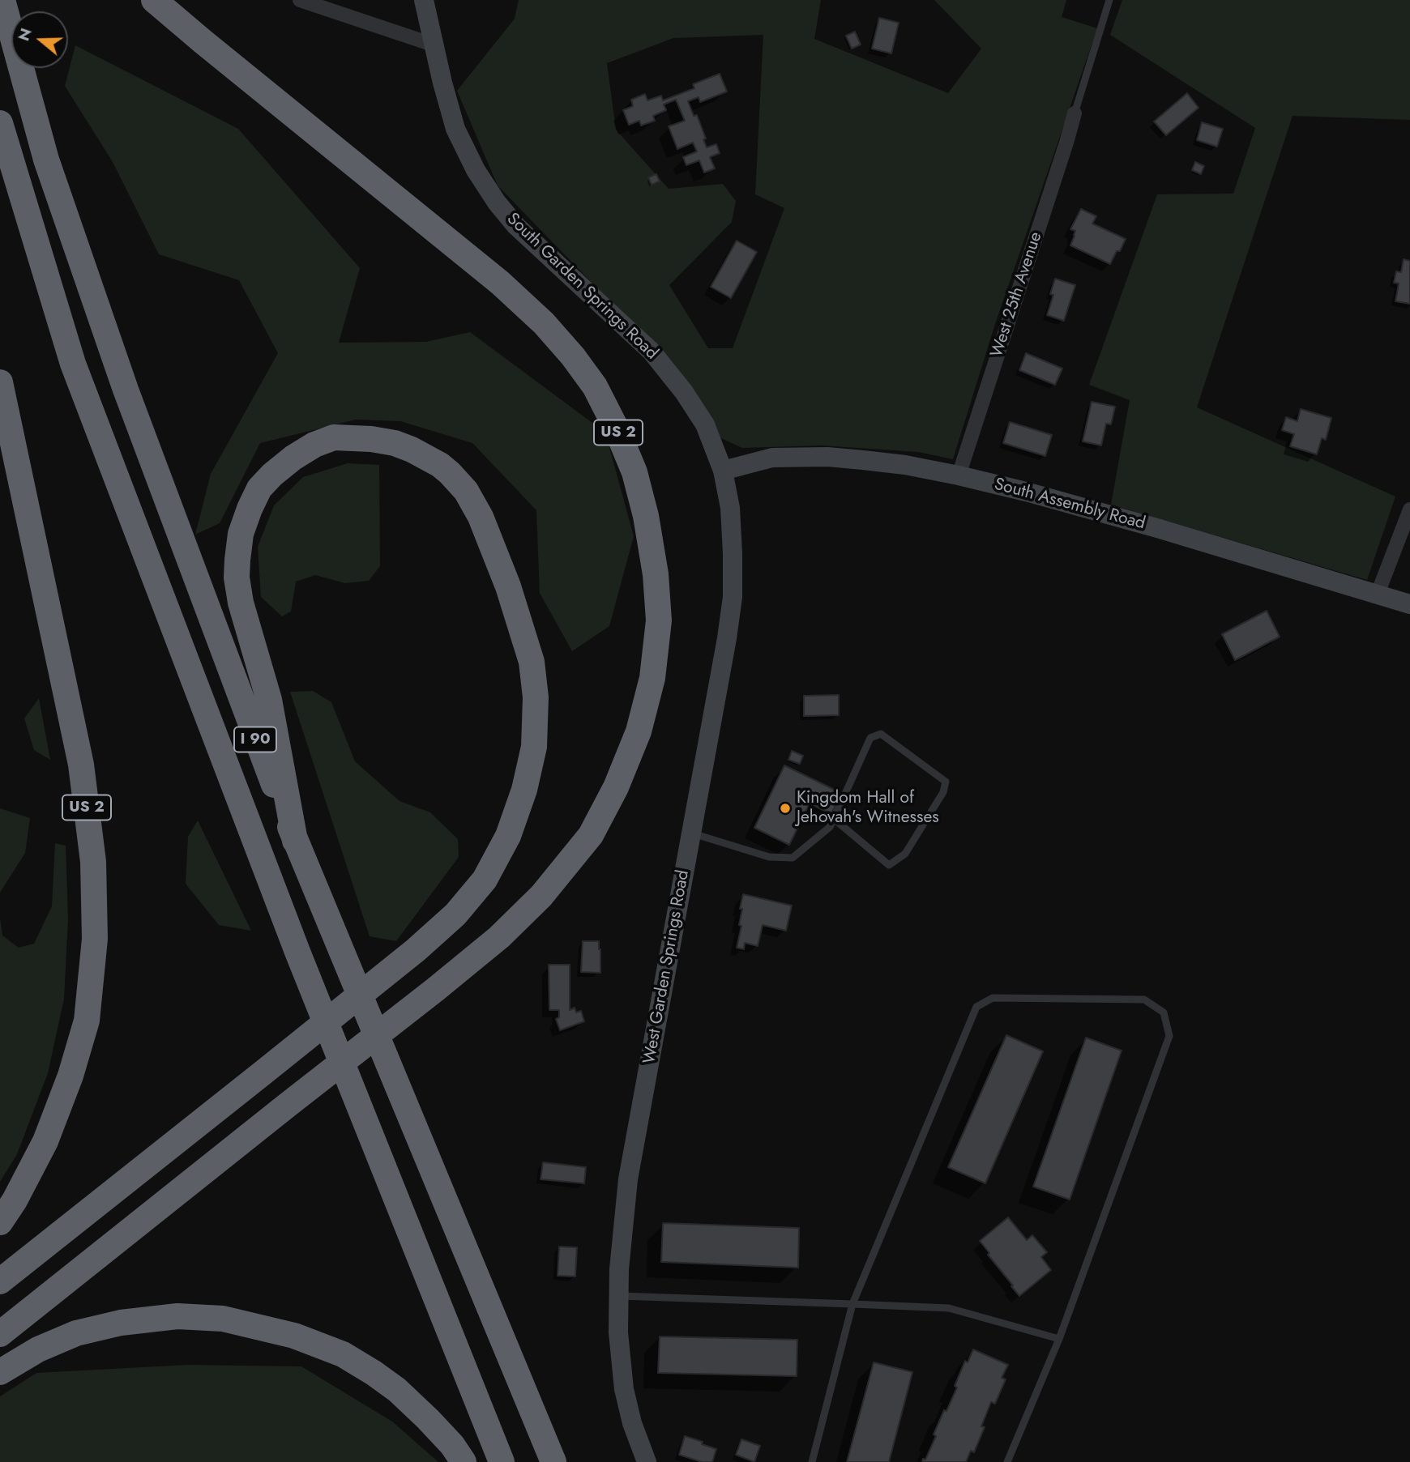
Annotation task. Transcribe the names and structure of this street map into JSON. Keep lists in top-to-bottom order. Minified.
{"streets":{"highway":["US 2","I 90"],"street":["South Garden Springs Road","West 25th Avenue","South Assembly Road","West Garden Springs Road"]},"crossings":[["South Garden Springs Road","South Assembly Road"],["South Garden Springs Road","West Garden Springs Road"],["West 25th Avenue","South Assembly Road"],["South Assembly Road","West Garden Springs Road"]],"places":["Kingdom Hall of Jehovah's Witnesses"],"north":"left"}
